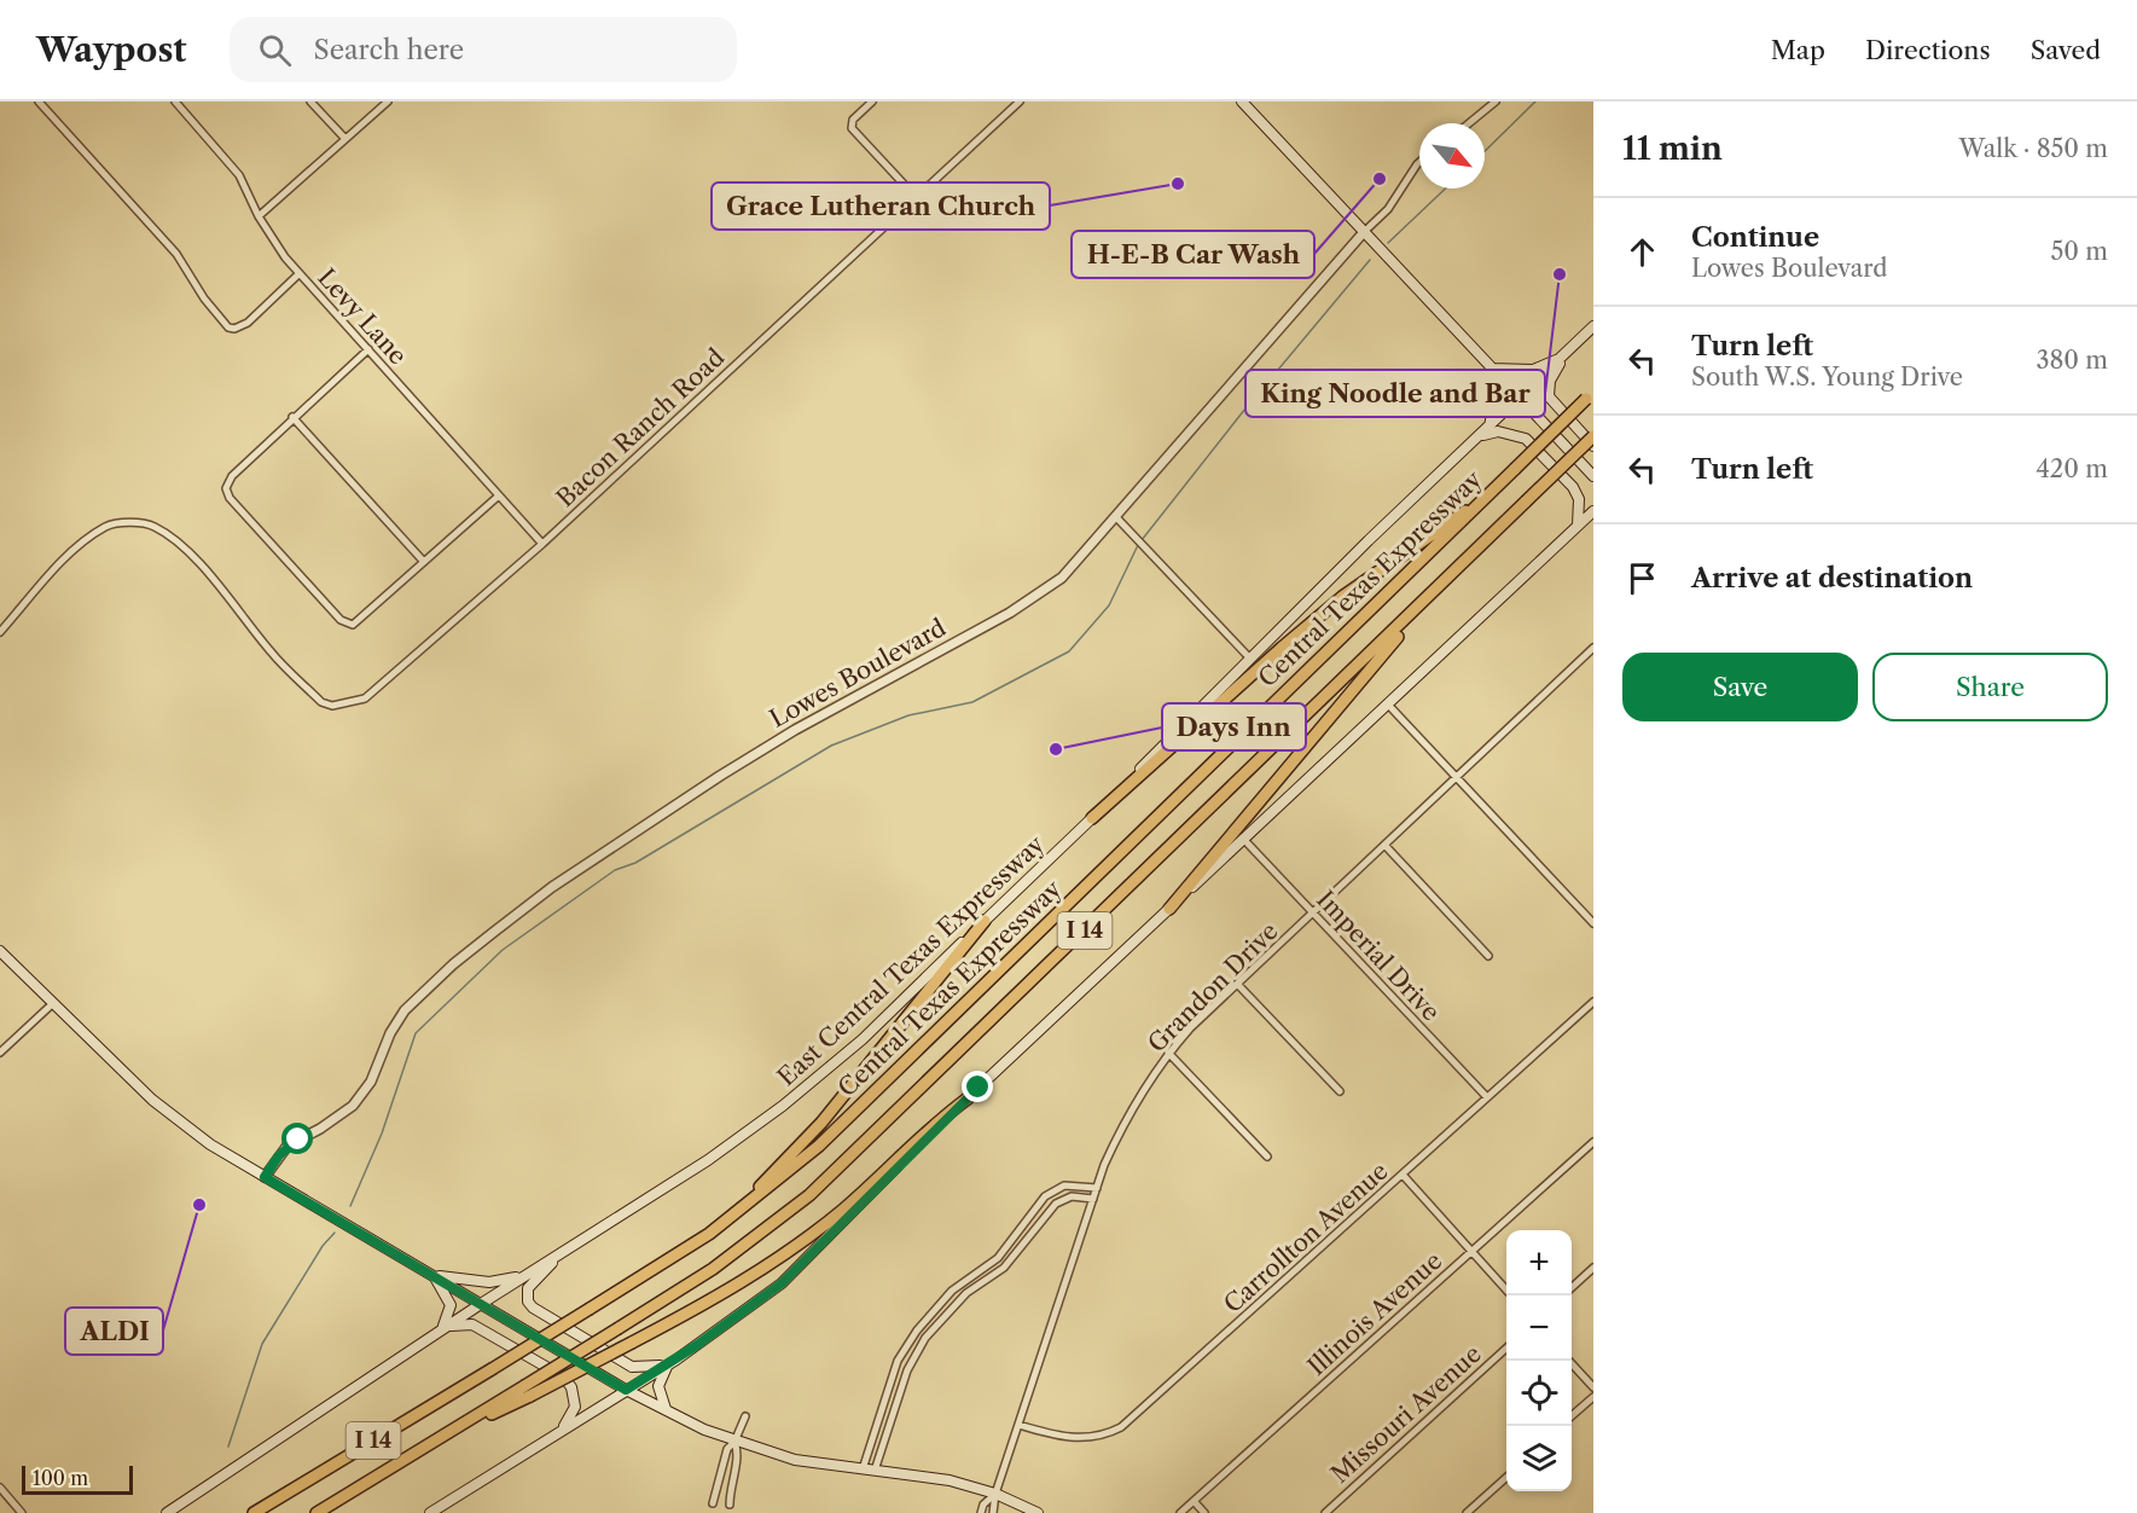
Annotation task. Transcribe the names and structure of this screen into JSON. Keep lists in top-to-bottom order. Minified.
{"streets":{"highway":["Central Texas Expressway","I 14"],"main road":["East Central Texas Expressway"],"street":["Levy Lane","Bacon Ranch Road","Lowes Boulevard","Imperial Drive","Grandon Drive","Carrollton Avenue","Illinois Avenue","Missouri Avenue"]},"crossings":[["Levy Lane","Bacon Ranch Road"],["Imperial Drive","Grandon Drive"],["Imperial Drive","Carrollton Avenue"],["Grandon Drive","Carrollton Avenue"]],"places":["H-E-B Car Wash","Grace Lutheran Church","King Noodle and Bar","Days Inn","ALDI"],"scale_bar":"100 m","north":"bottom right","page":{"header":"Waypost","search":"Search here","nav":["Map","Directions","Saved"],"heading":["11 min","Walk · 850 m"],"list":[["Continue","Lowes Boulevard","50 m"],["Turn left","South W.S. Young Drive","380 m"],["Turn left","420 m"],"Arrive at destination"],"buttons":["Save","Share"],"map_buttons":["+","−"],"scale":"100 m"}}
